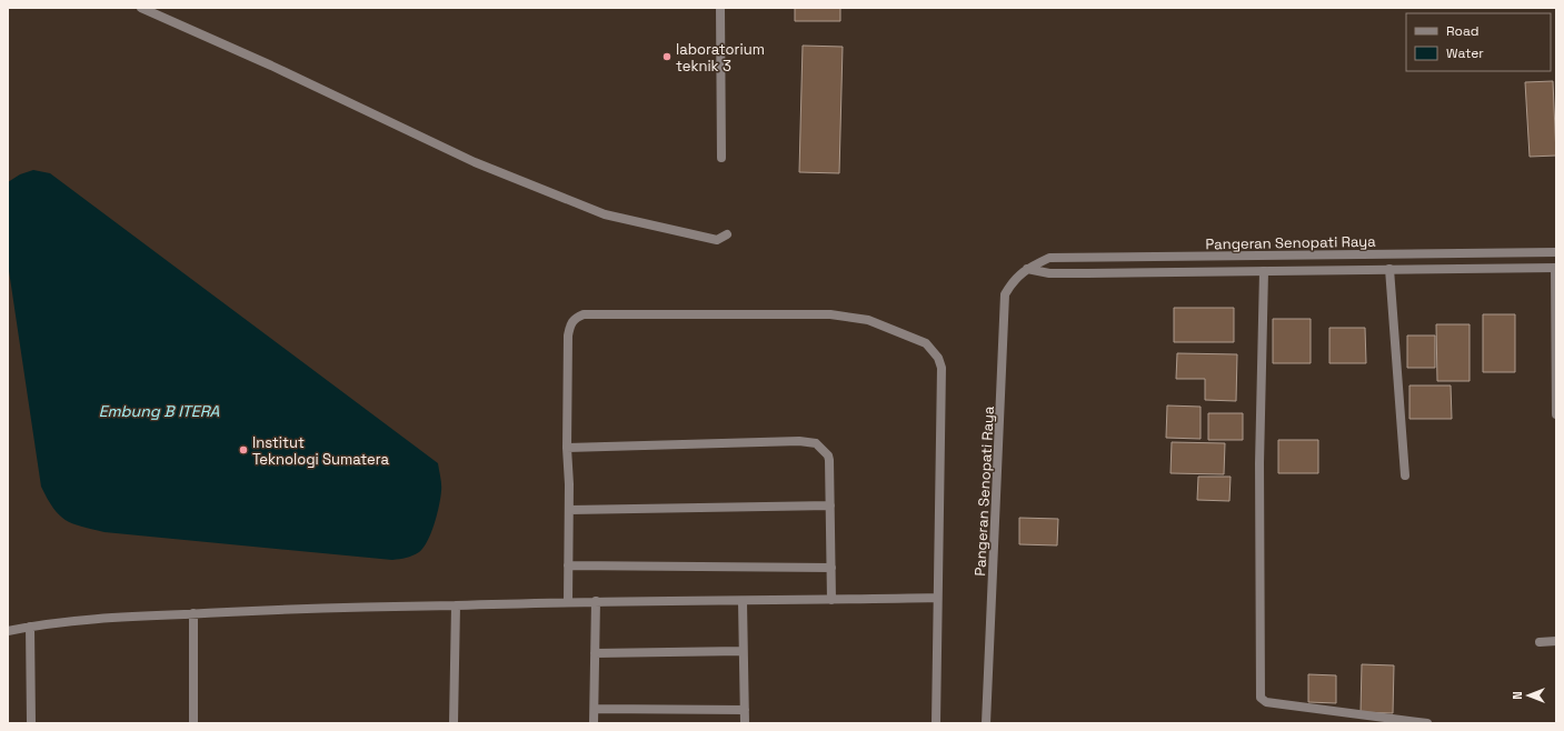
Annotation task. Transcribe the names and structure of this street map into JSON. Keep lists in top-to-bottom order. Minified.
{"streets":{"street":["Pangeran Senopati Raya"]},"water":["Embung B ITERA"],"places":["laboratorium teknik 3","Institut Teknologi Sumatera"],"legend":["Road","Water"],"north":"left"}
